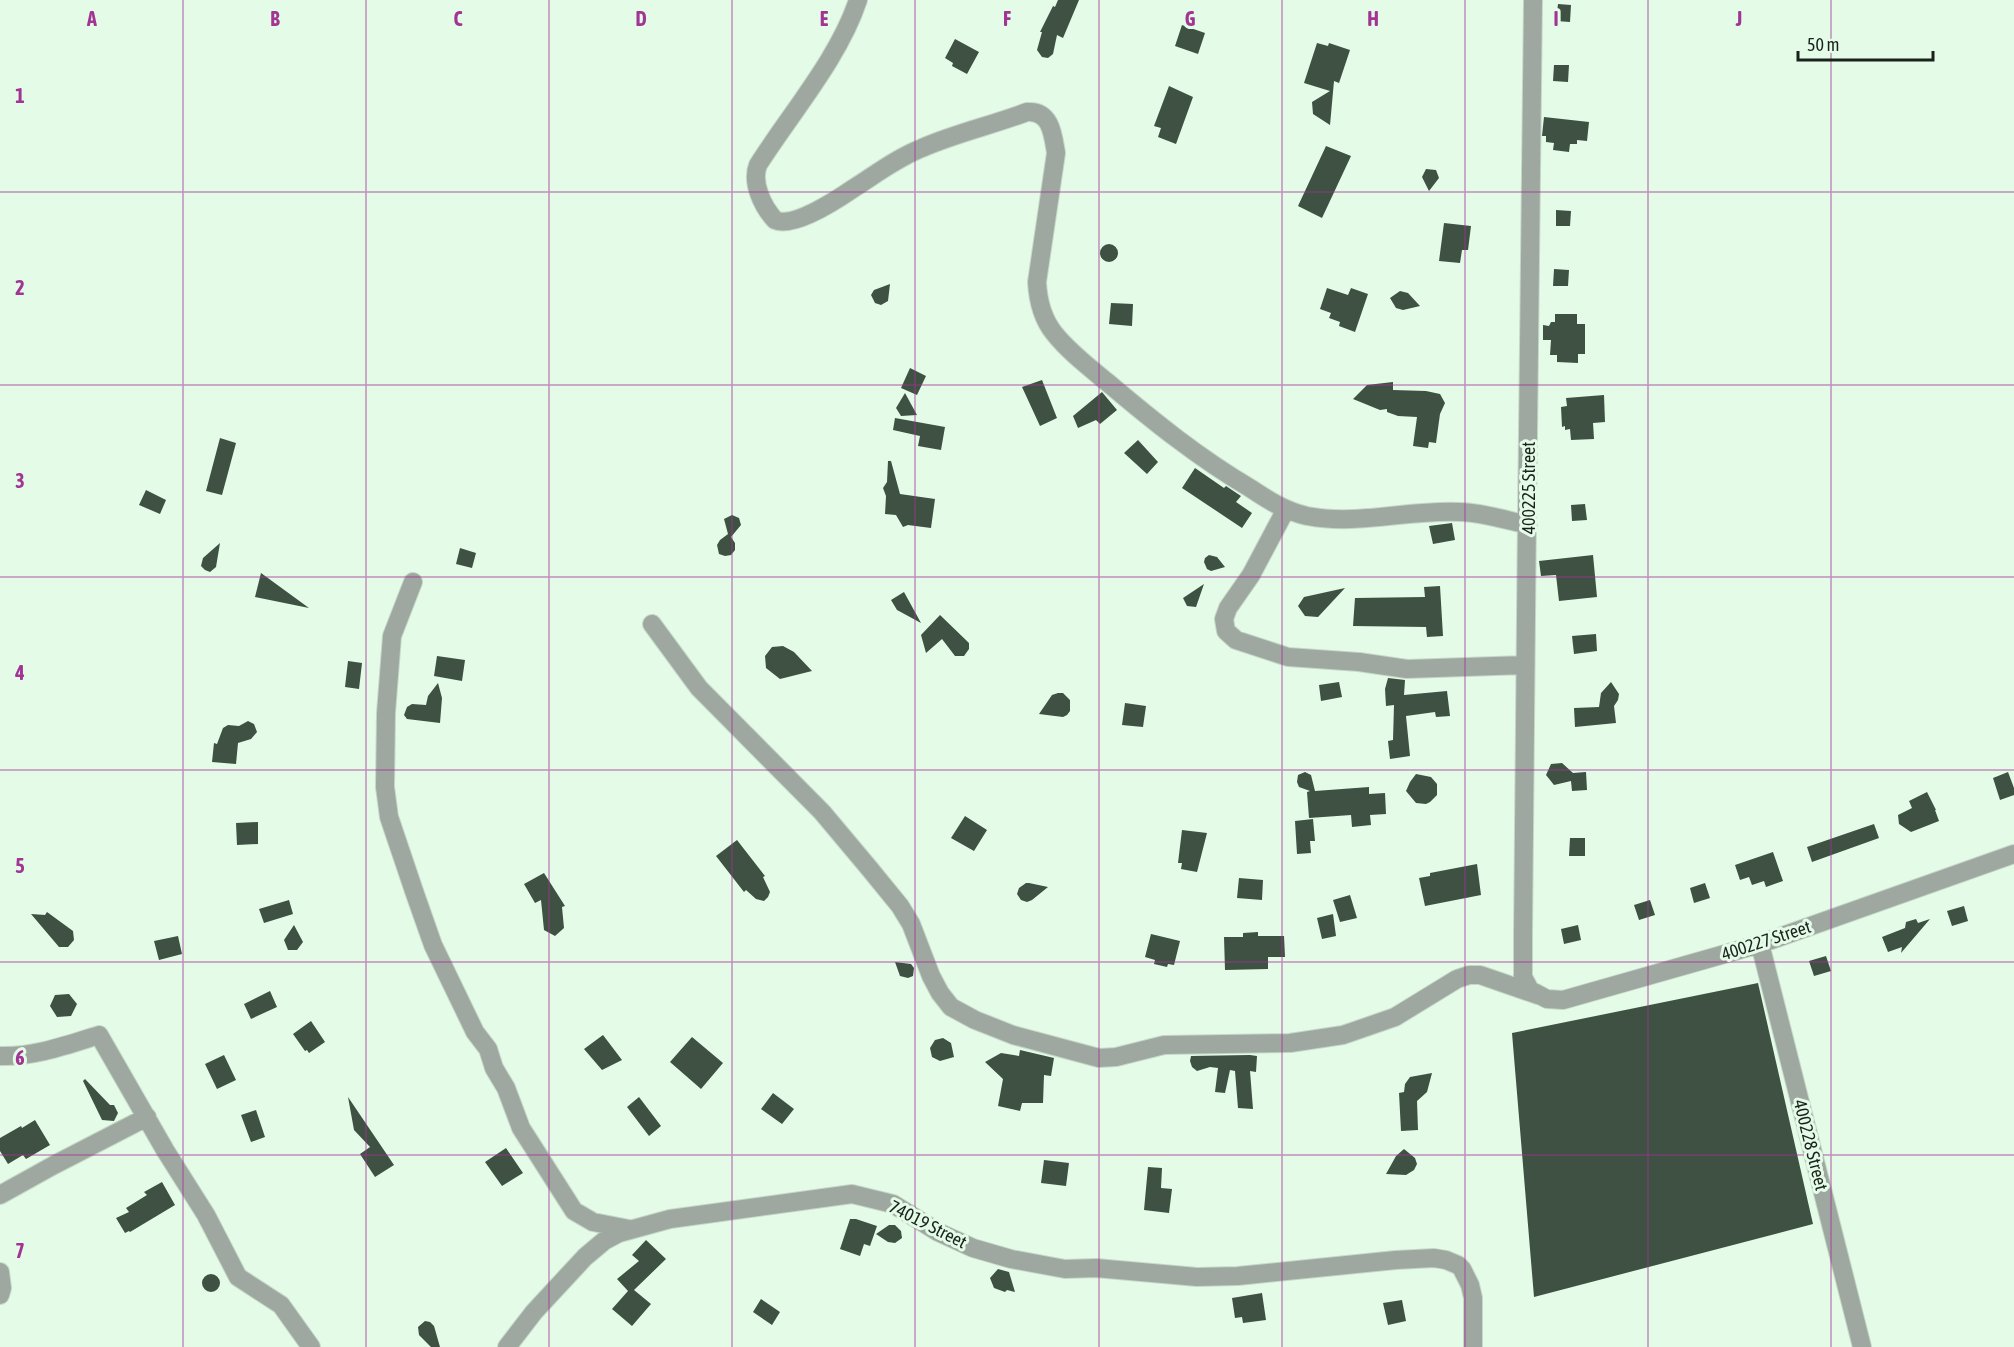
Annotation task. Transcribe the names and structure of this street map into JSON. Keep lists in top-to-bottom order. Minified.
{"streets":{"street":["400225 Street","400227 Street","400228 Street","74019 Street"]},"crossings":[["400225 Street","400227 Street"],["400227 Street","400228 Street"]],"scale_bar":"50 m","grid":{"columns":["A","B","C","D","E","F","G","H","I","J"],"rows":["1","2","3","4","5","6","7"]}}
